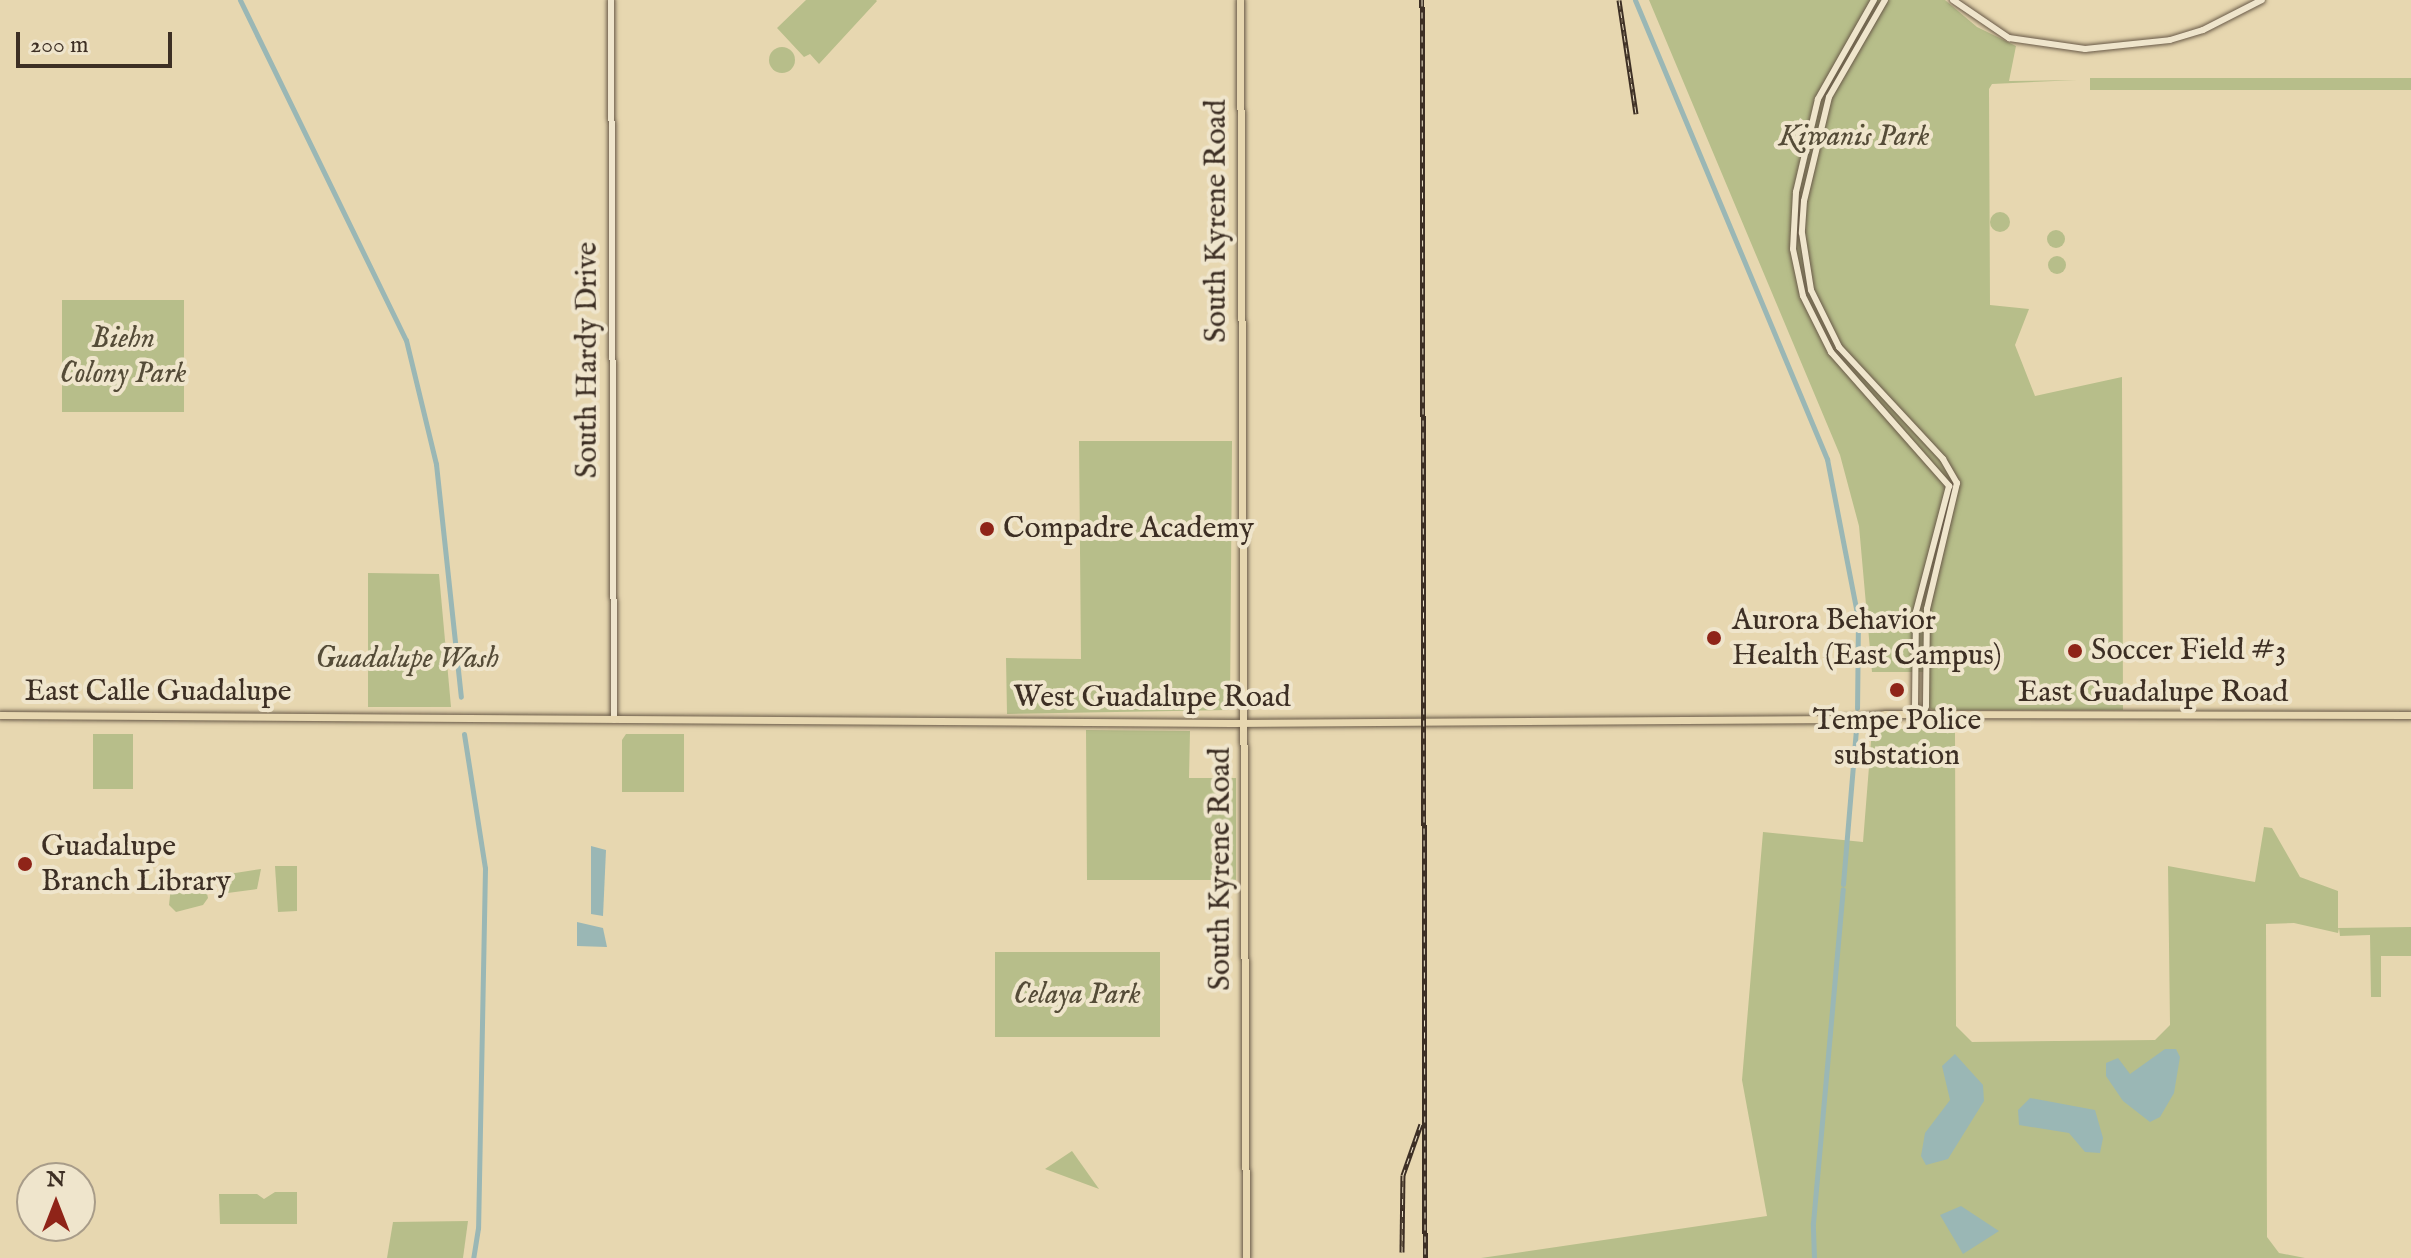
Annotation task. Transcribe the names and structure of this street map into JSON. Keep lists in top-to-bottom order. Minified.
{"streets":{"main road":["South Kyrene Road","East Calle Guadalupe","East Guadalupe Road","West Guadalupe Road"],"street":["South Hardy Drive"]},"crossings":[["South Kyrene Road","West Guadalupe Road"],["South Hardy Drive","West Guadalupe Road"],["East Calle Guadalupe","West Guadalupe Road"],["East Guadalupe Road","West Guadalupe Road"]],"parks":["Kiwanis Park","Biehn Colony Park","Guadalupe Wash","Celaya Park"],"places":["Compadre Academy","Aurora Behavior Health (East Campus)","Soccer Field #3","Tempe Police substation","Guadalupe Branch Library"],"scale_bar":"200 m","north":"top"}
